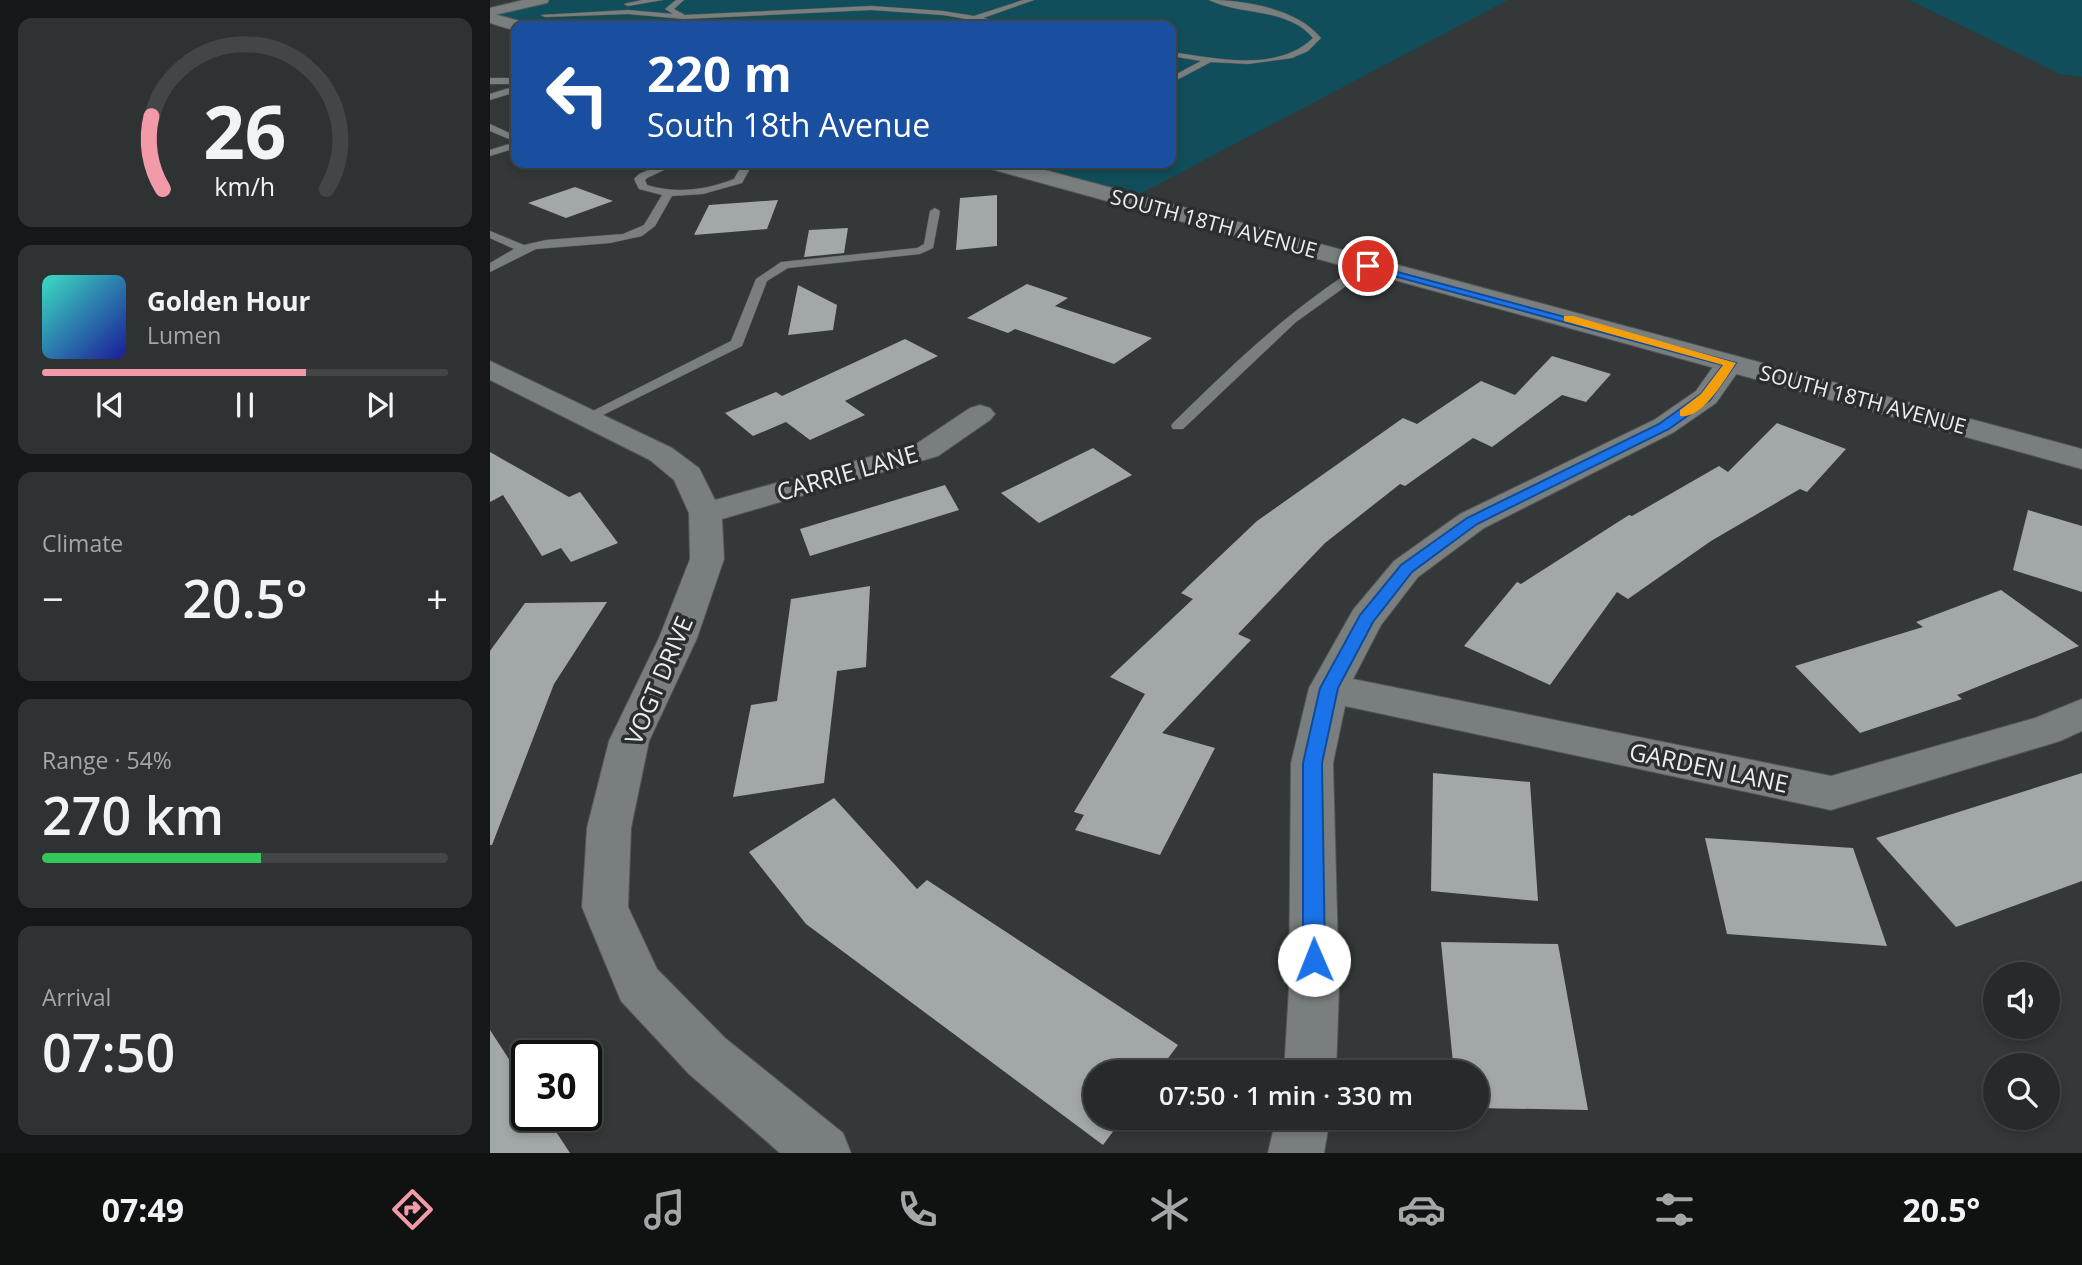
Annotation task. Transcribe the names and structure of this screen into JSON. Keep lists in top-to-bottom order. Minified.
{"streets":{"street":["SOUTH 18TH AVENUE","CARRIE LANE","VOGT DRIVE","GARDEN LANE"]},"crossings":[["CARRIE LANE","VOGT DRIVE"]],"page":{"turn":["220 m","South 18th Avenue"],"song":["Golden Hour","Lumen"],"tile":["Climate",["Range · 54%","270 km"],["Arrival","07:50"]],"heat":["−","20.5°","+"],"limit":"30","trip":"07:50 · 1 min · 330 m","tabs":["07:49","20.5°"],"gauge":["26","km/h"]}}
